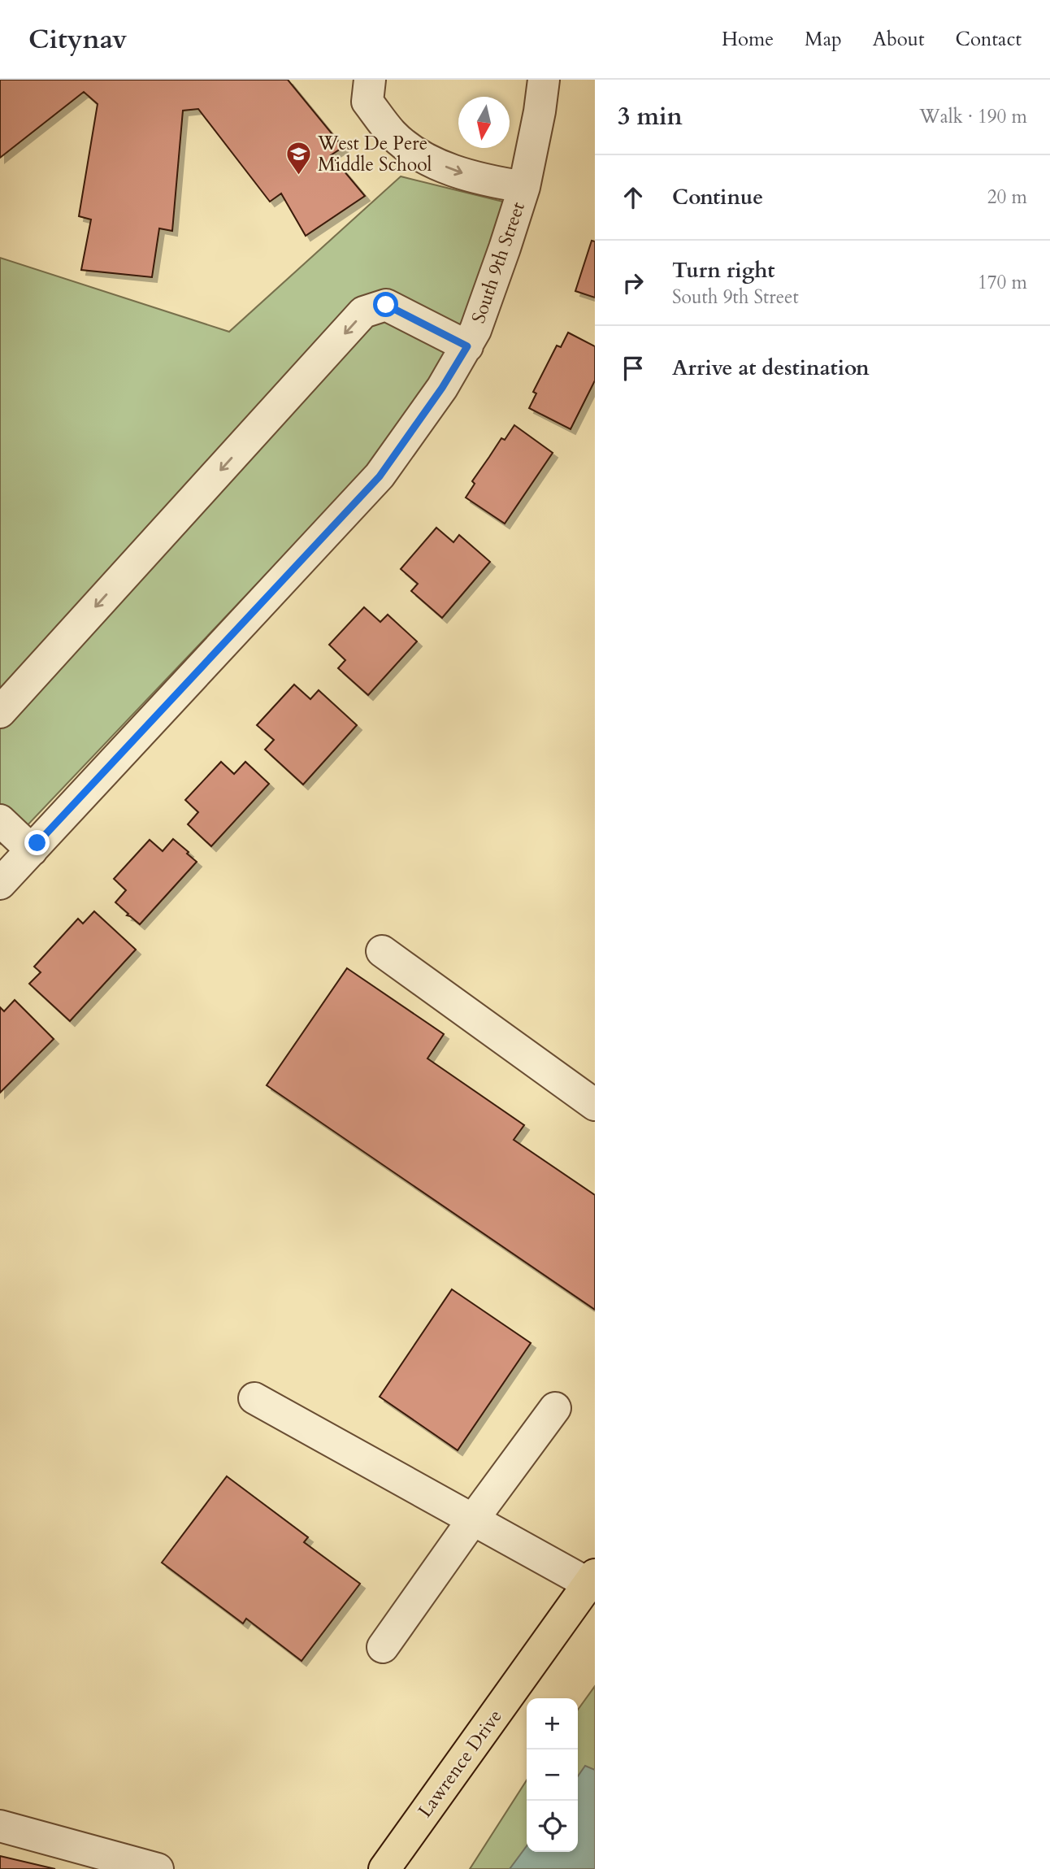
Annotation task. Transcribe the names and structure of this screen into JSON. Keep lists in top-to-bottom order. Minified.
{"streets":{"main road":["Lawrence Drive"],"street":["South 9th Street"]},"places":{"school or university":["West De Pere Middle School"]},"north":"bottom","page":{"header":"Citynav","nav":["Home","Map","About","Contact"],"heading":["3 min","Walk · 190 m"],"list":[["Continue","20 m"],["Turn right","South 9th Street","170 m"],"Arrive at destination"],"map_buttons":["+","−"]}}
